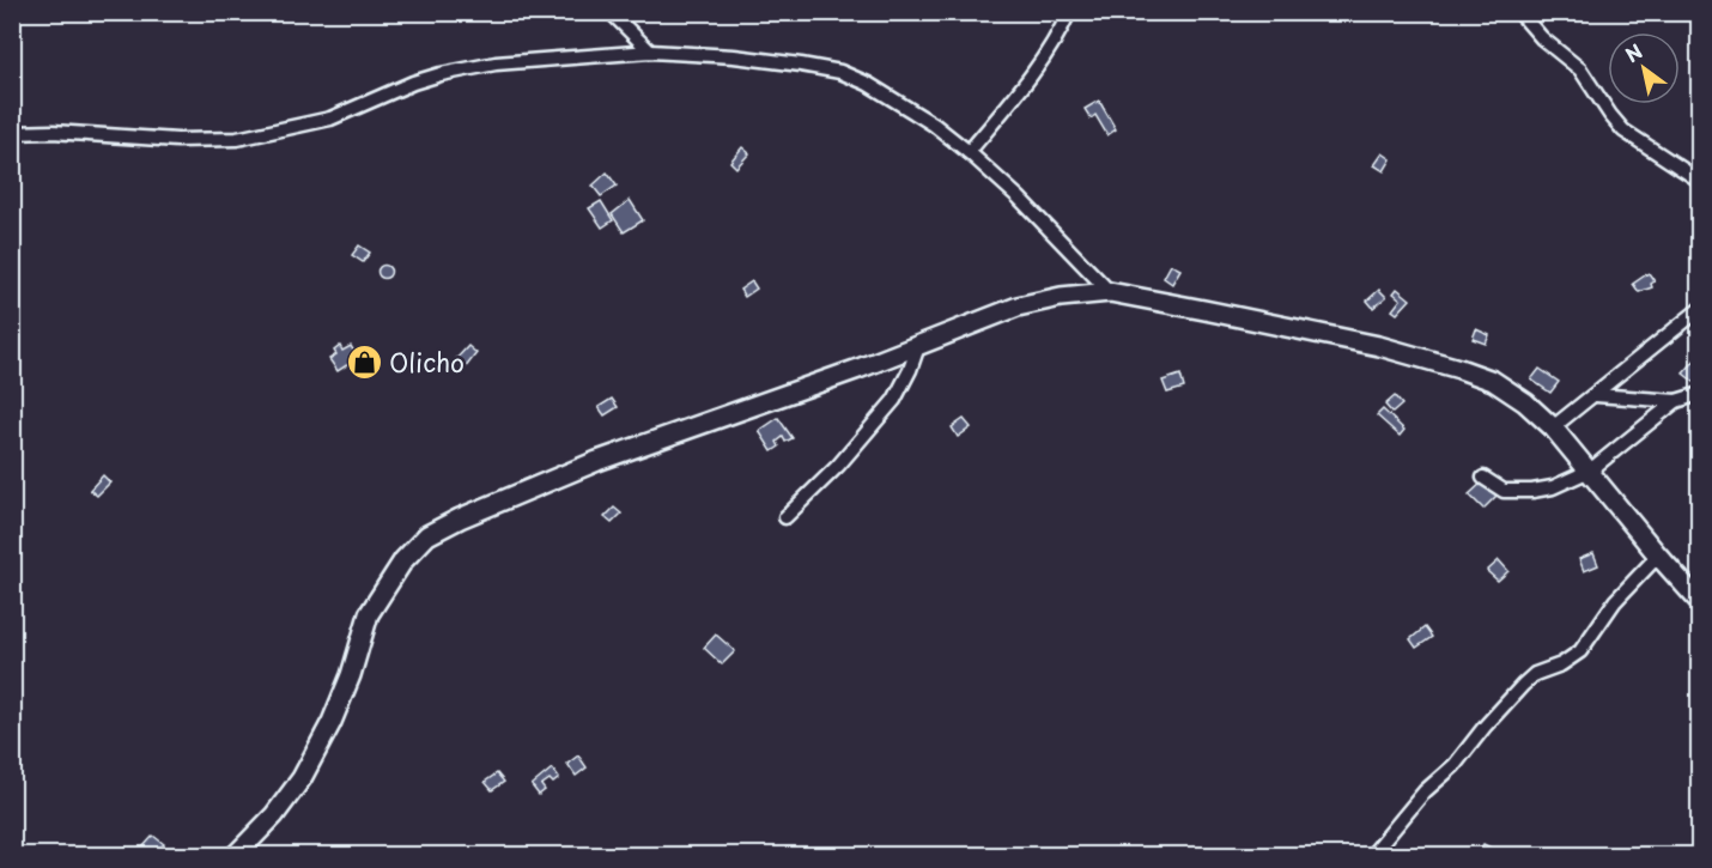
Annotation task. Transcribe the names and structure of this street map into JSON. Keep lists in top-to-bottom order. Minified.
{"places":{"shop":["Olicho"]},"north":"top left"}
